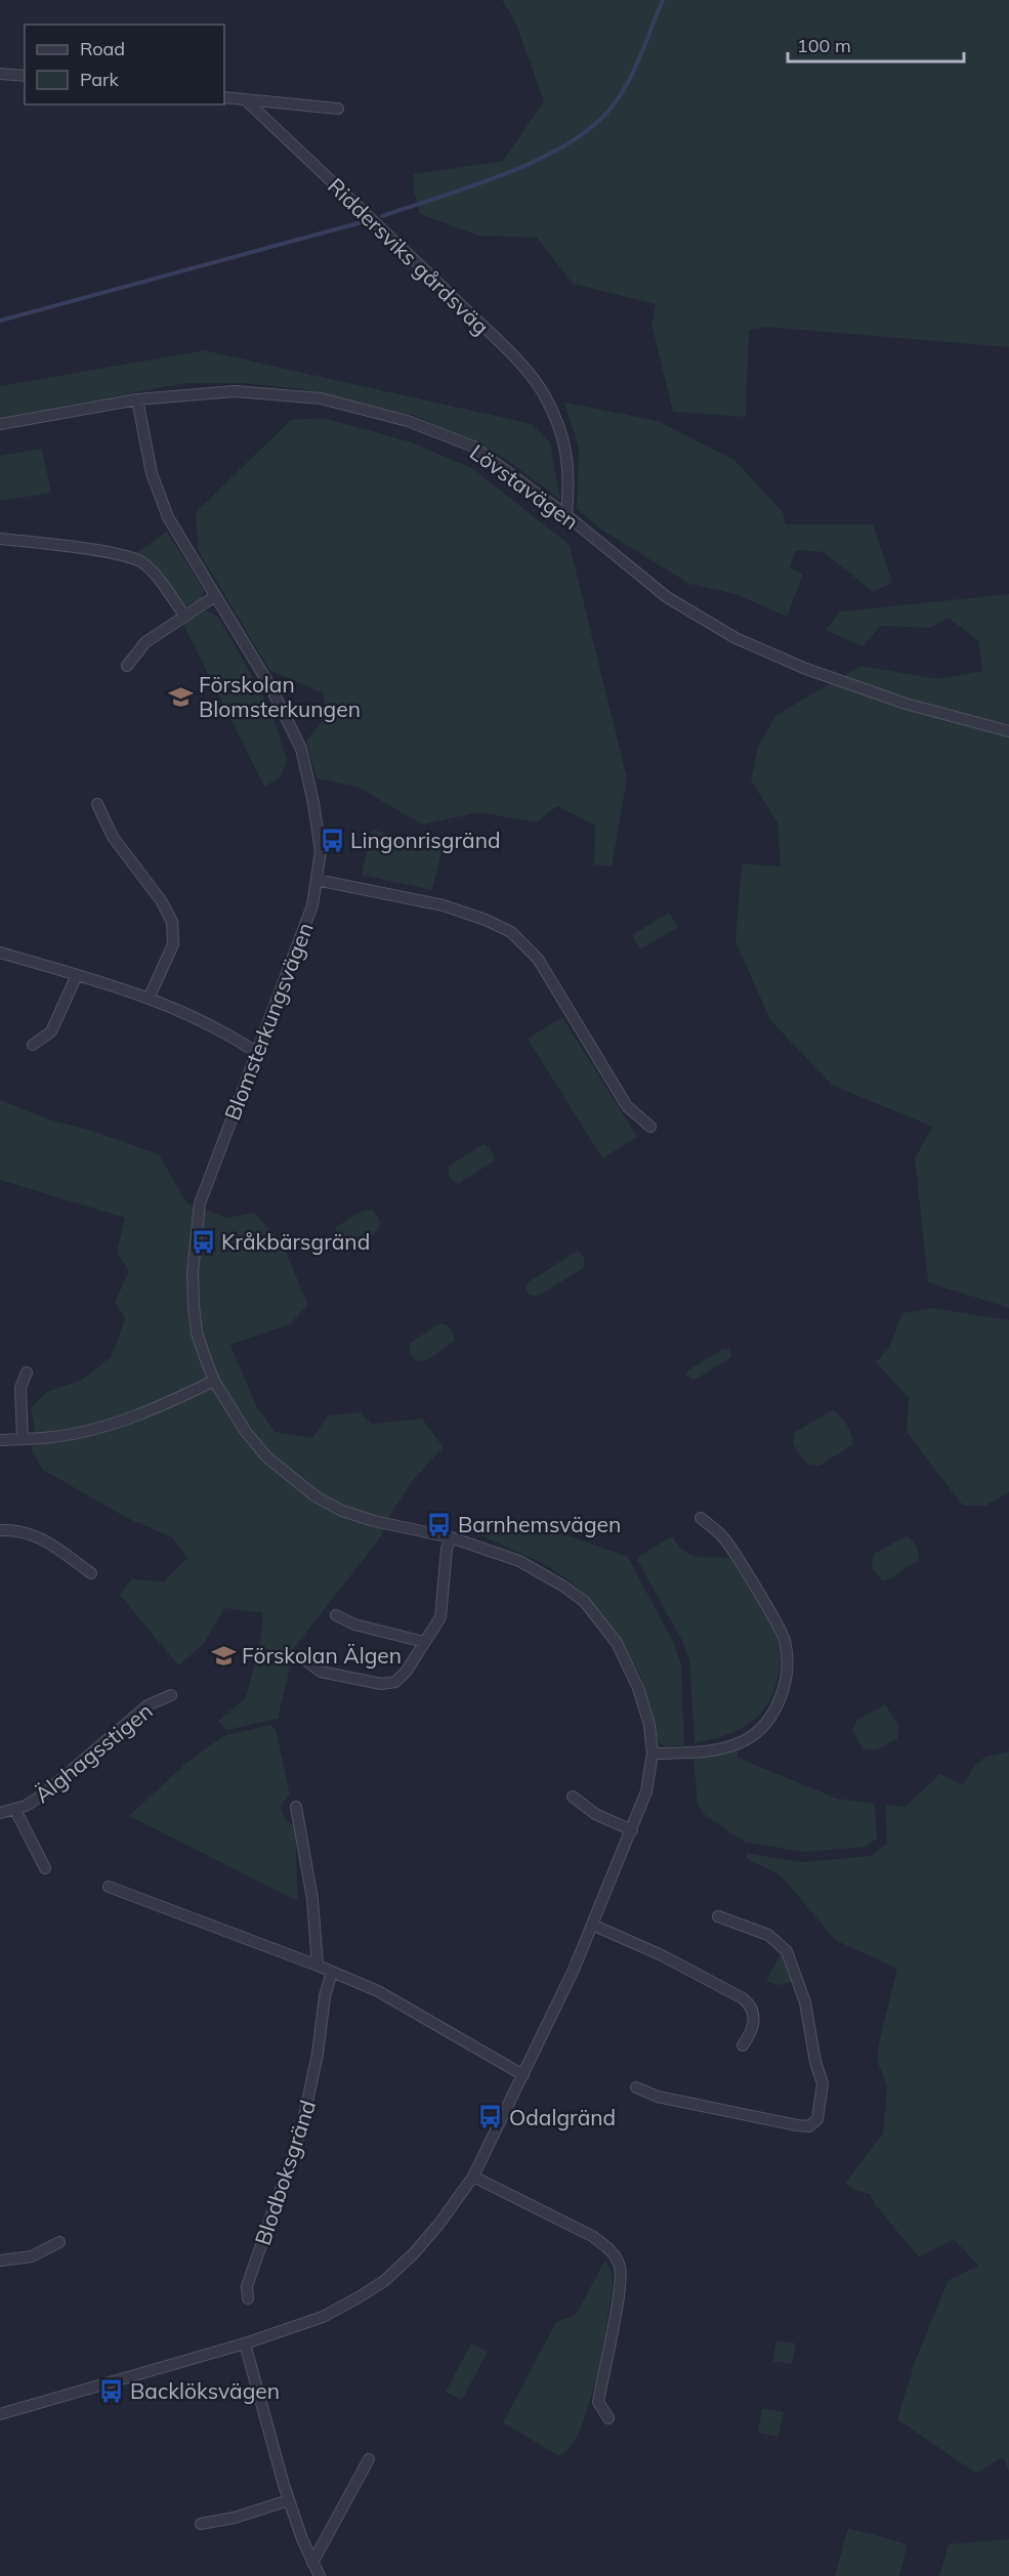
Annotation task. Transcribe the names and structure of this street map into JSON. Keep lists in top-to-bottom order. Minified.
{"streets":{"street":["Riddersviks gårdsväg","Lövstavägen","Blomsterkungsvägen","Älghagsstigen","Blodboksgränd"]},"crossings":[["Riddersviks gårdsväg","Lövstavägen"],["Lövstavägen","Blomsterkungsvägen"]],"places":{"school or university":["Förskolan Blomsterkungen","Förskolan Älgen"],"bus stop":["Lingonrisgränd","Kråkbärsgränd","Barnhemsvägen","Odalgränd","Backlöksvägen"]},"legend":["Road","Park"],"scale_bar":"100 m"}
